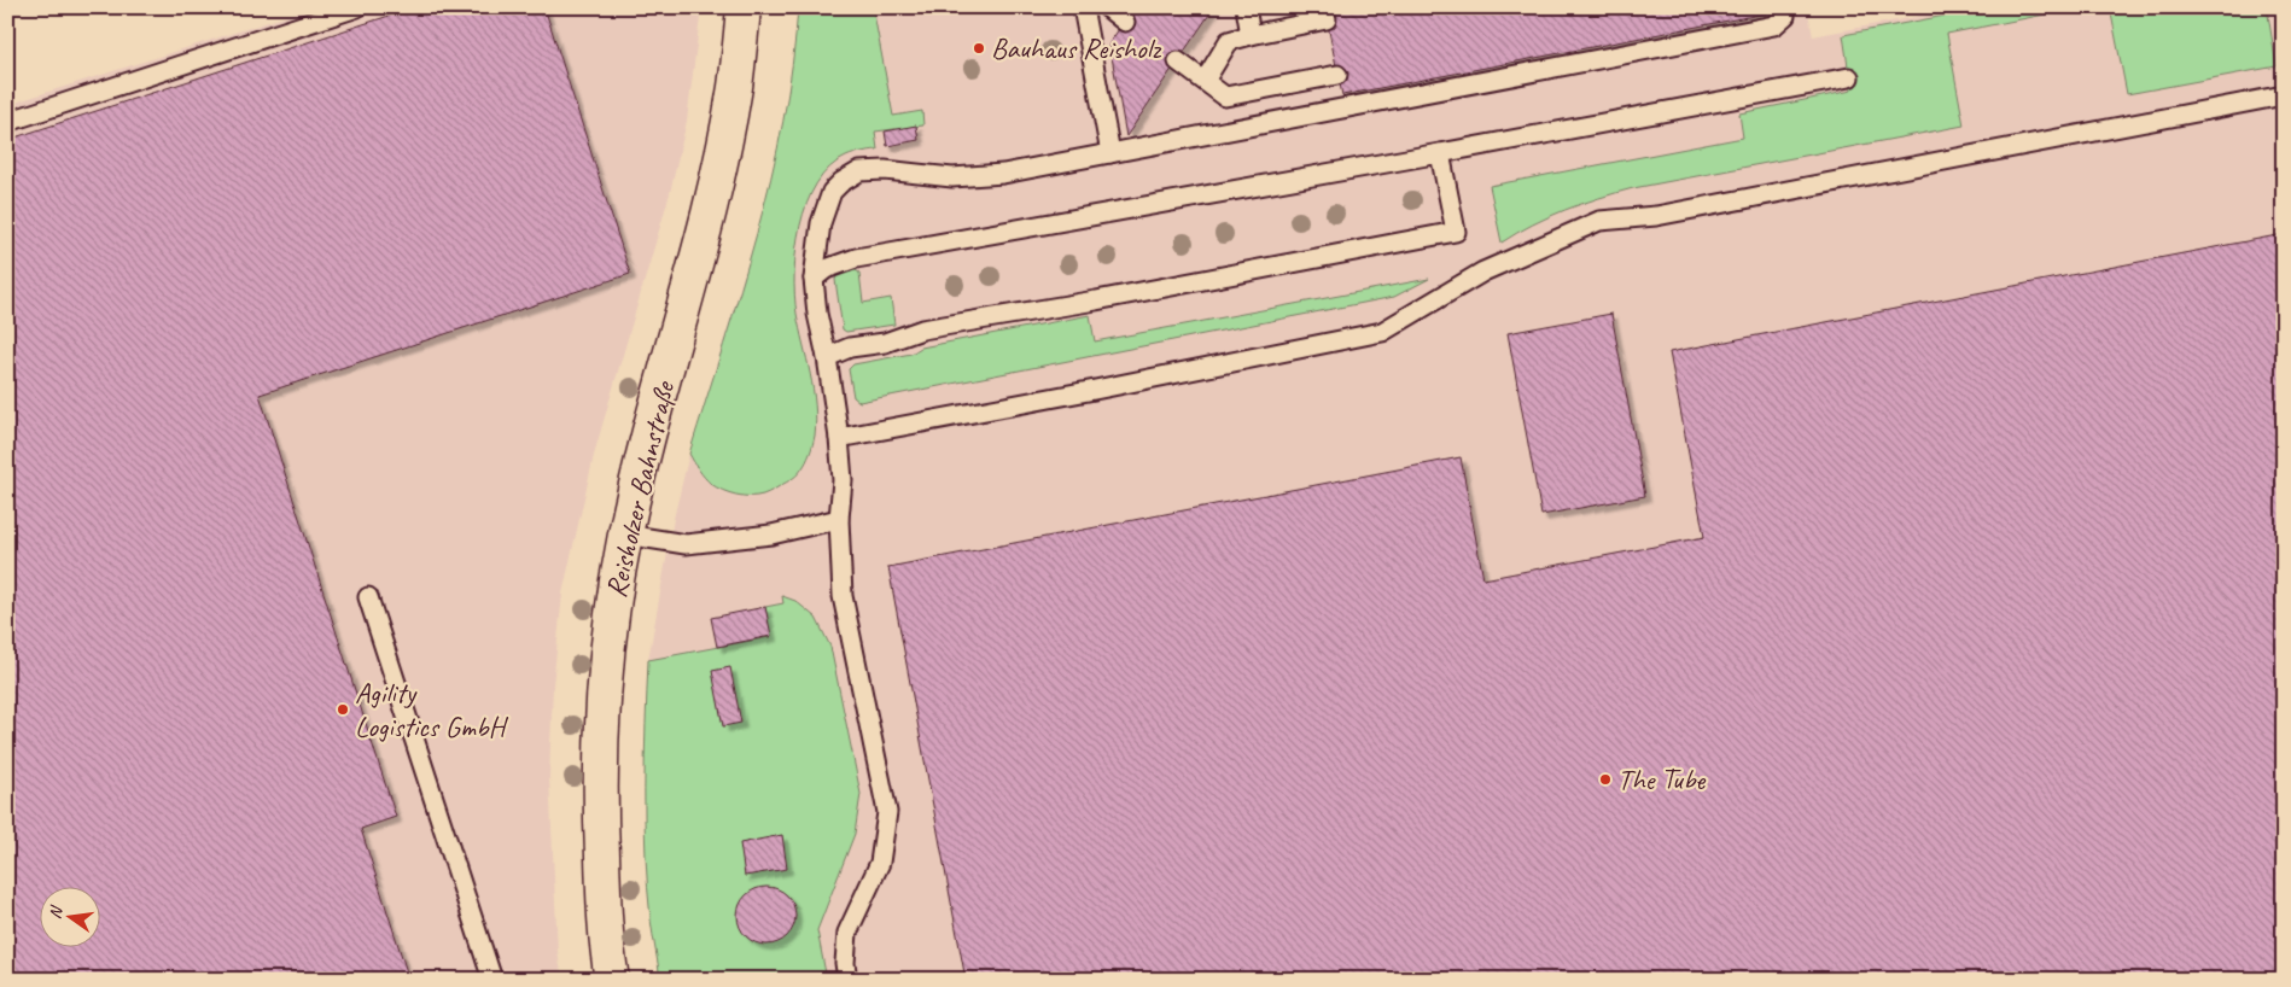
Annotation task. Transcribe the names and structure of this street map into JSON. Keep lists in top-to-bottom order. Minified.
{"streets":{"main road":["Reisholzer Bahnstraße"]},"places":["Bauhaus Reisholz","Agility Logistics GmbH","The Tube"],"north":"left"}
